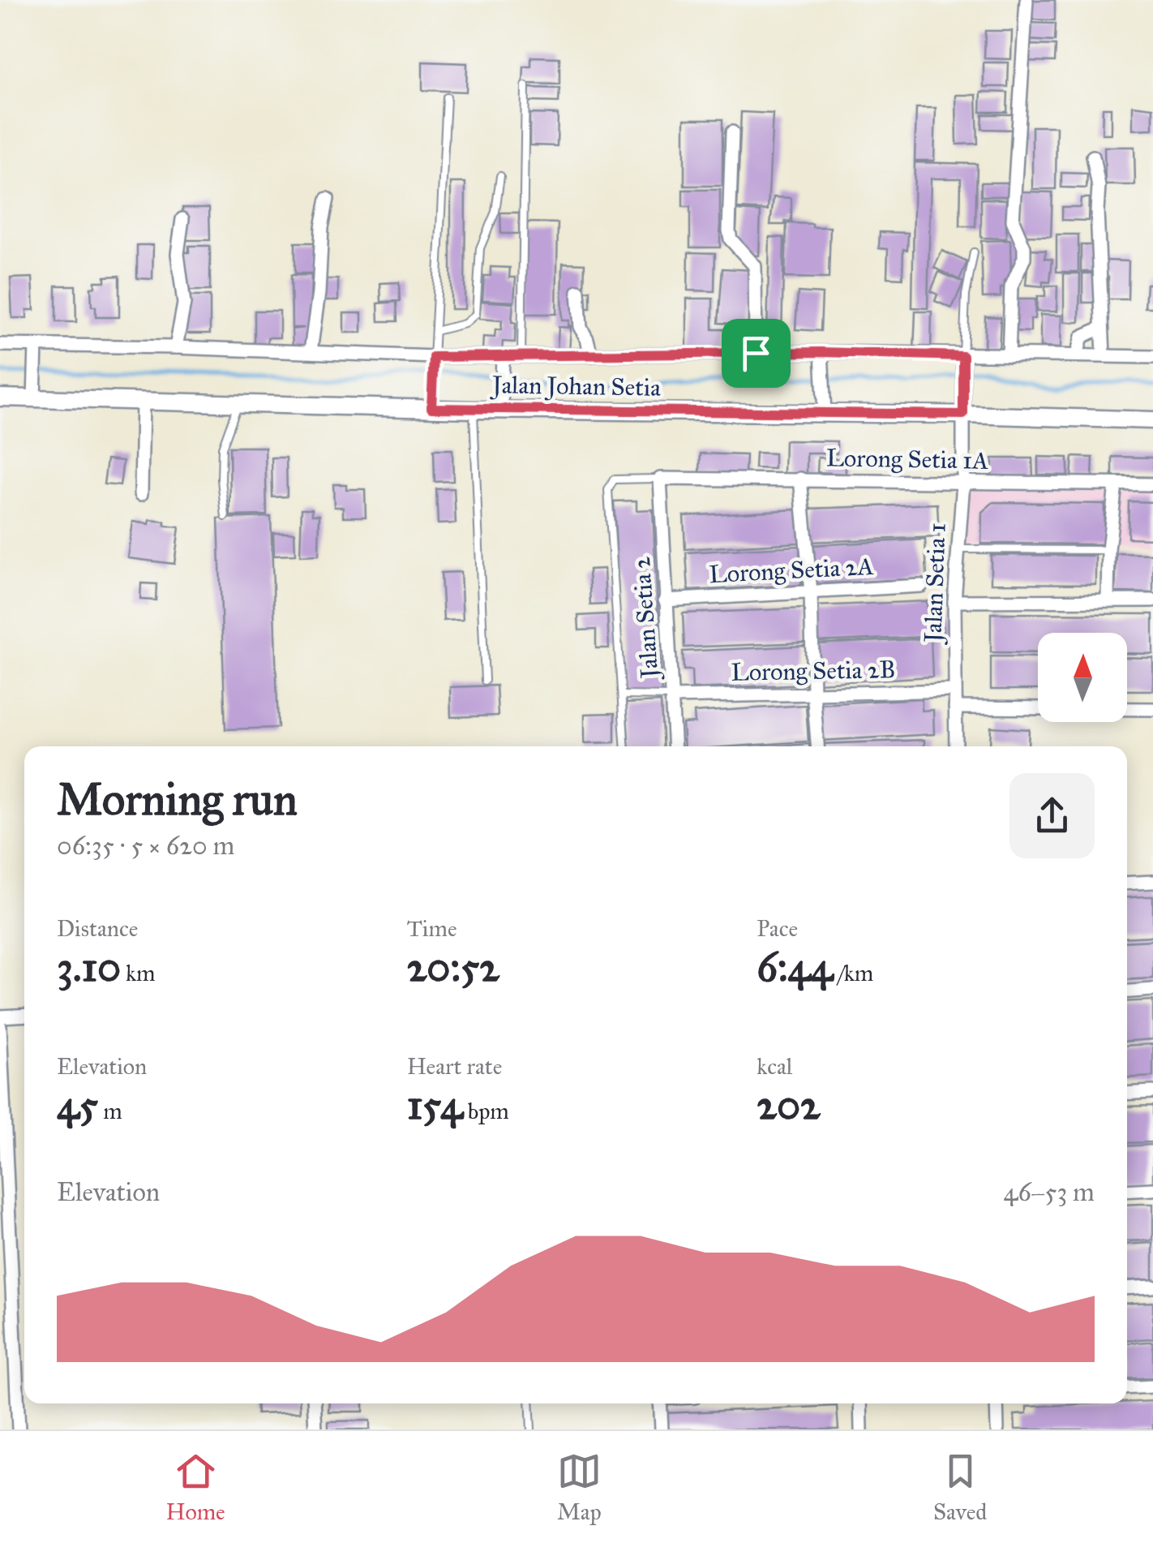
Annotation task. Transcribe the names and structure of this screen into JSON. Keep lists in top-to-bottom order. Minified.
{"streets":{"main road":["Jalan Johan Setia"],"street":["Lorong Setia 1A","Lorong Setia 2A","Jalan Setia 1","Jalan Setia 2","Lorong Setia 2B"]},"crossings":[["Jalan Johan Setia","Jalan Setia 1"],["Lorong Setia 1A","Jalan Setia 1"],["Lorong Setia 1A","Jalan Setia 2"],["Lorong Setia 2A","Jalan Setia 2"],["Jalan Setia 1","Lorong Setia 2B"],["Jalan Setia 2","Lorong Setia 2B"]],"north":"top","page":{"heading":["Morning run","06:35 · 5 × 620 m"],"stats":[["Distance","3.10 km"],["Time","20:52"],["Pace","6:44 /km"],["Elevation","45 m"],["Heart rate","154 bpm"],["kcal","202"]],"chart":["Elevation","46–53 m"],"tabs":["Home","Map","Saved"]}}
